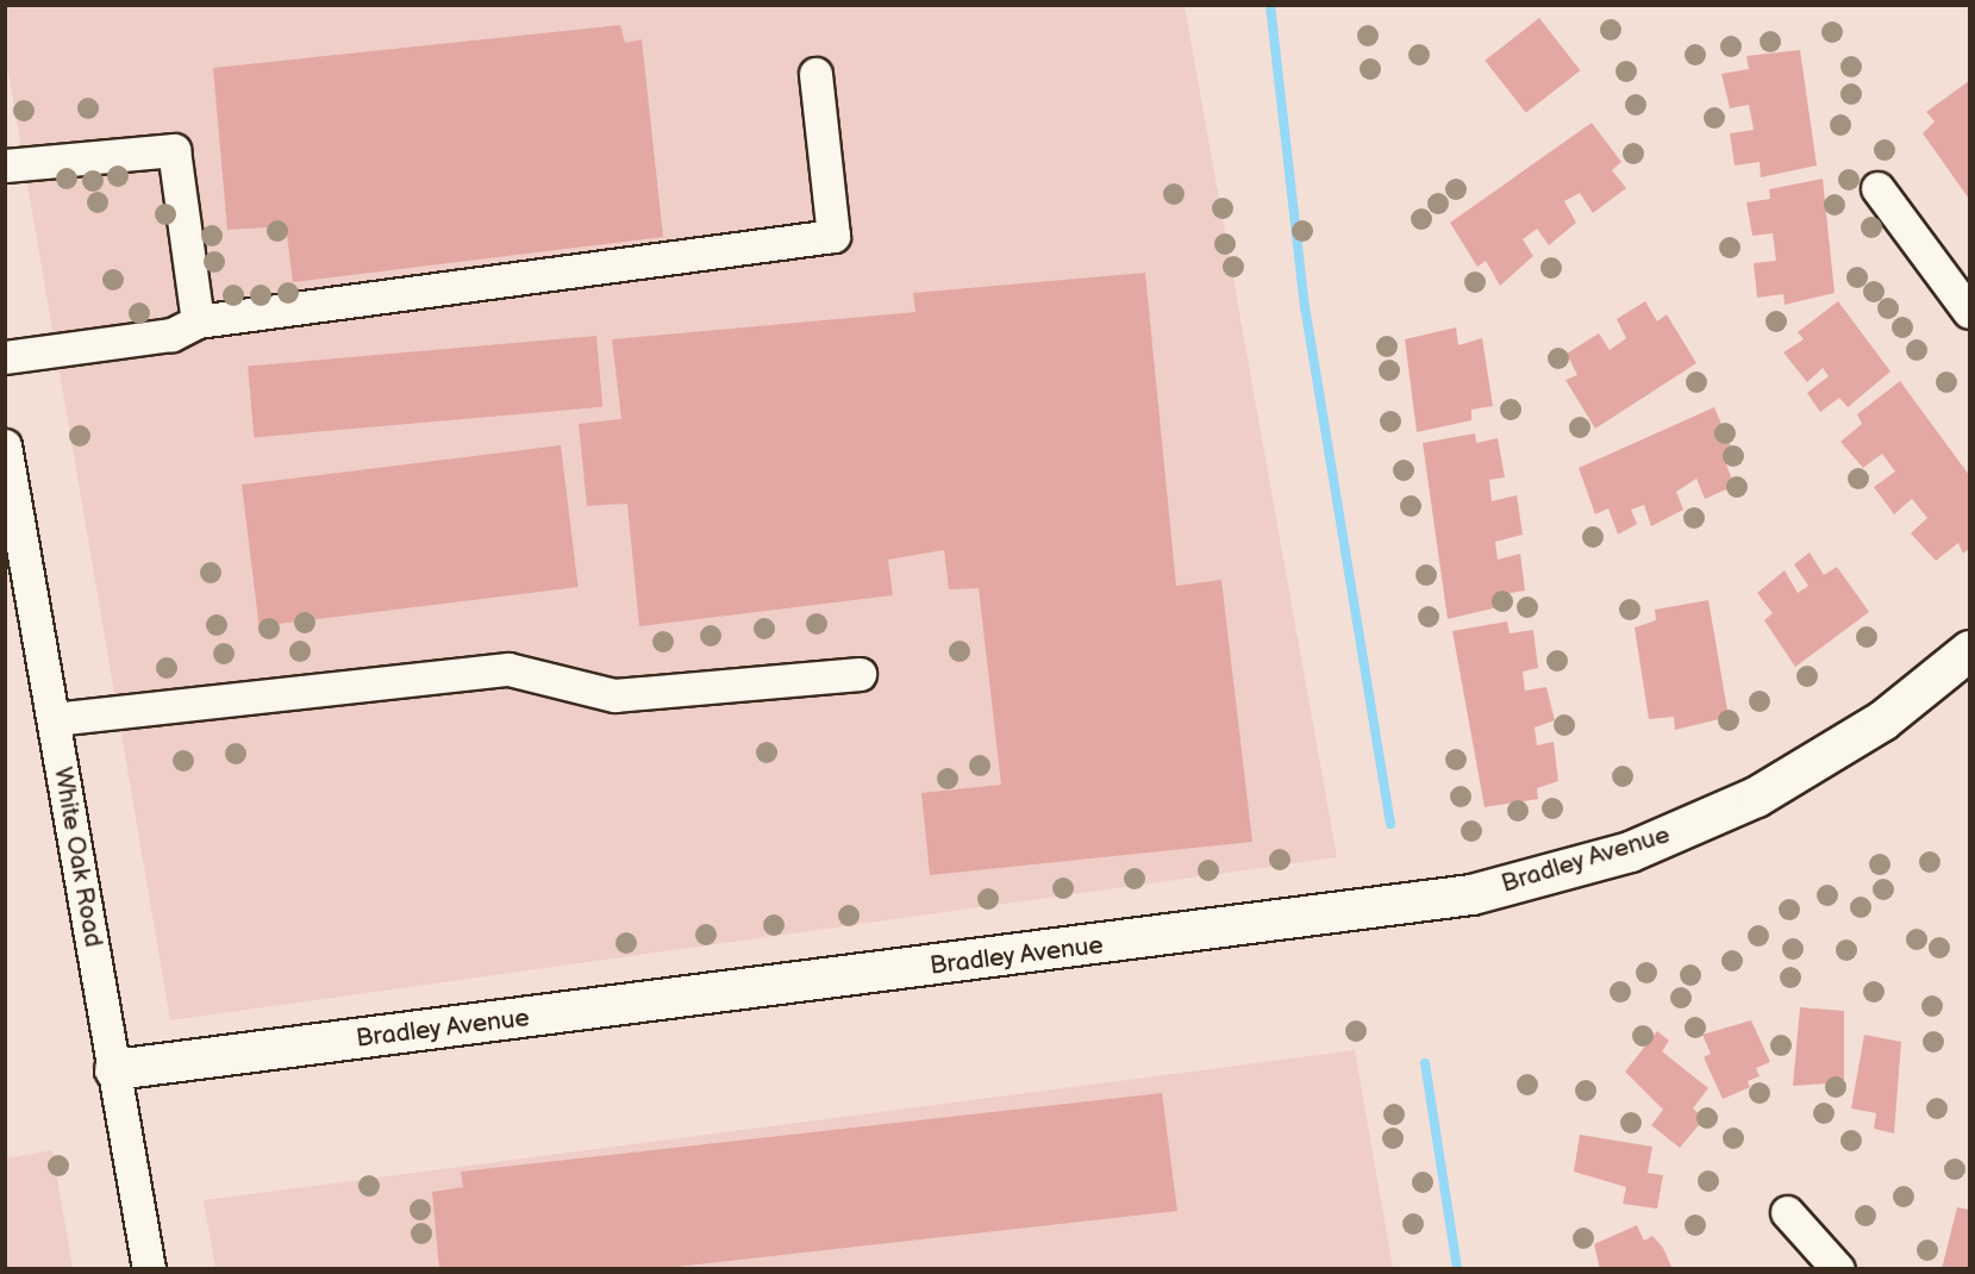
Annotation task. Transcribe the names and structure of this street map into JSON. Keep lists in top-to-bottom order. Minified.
{"streets":{"main road":["Bradley Avenue"],"street":["White Oak Road"]},"crossings":[["White Oak Road","Bradley Avenue"]]}
